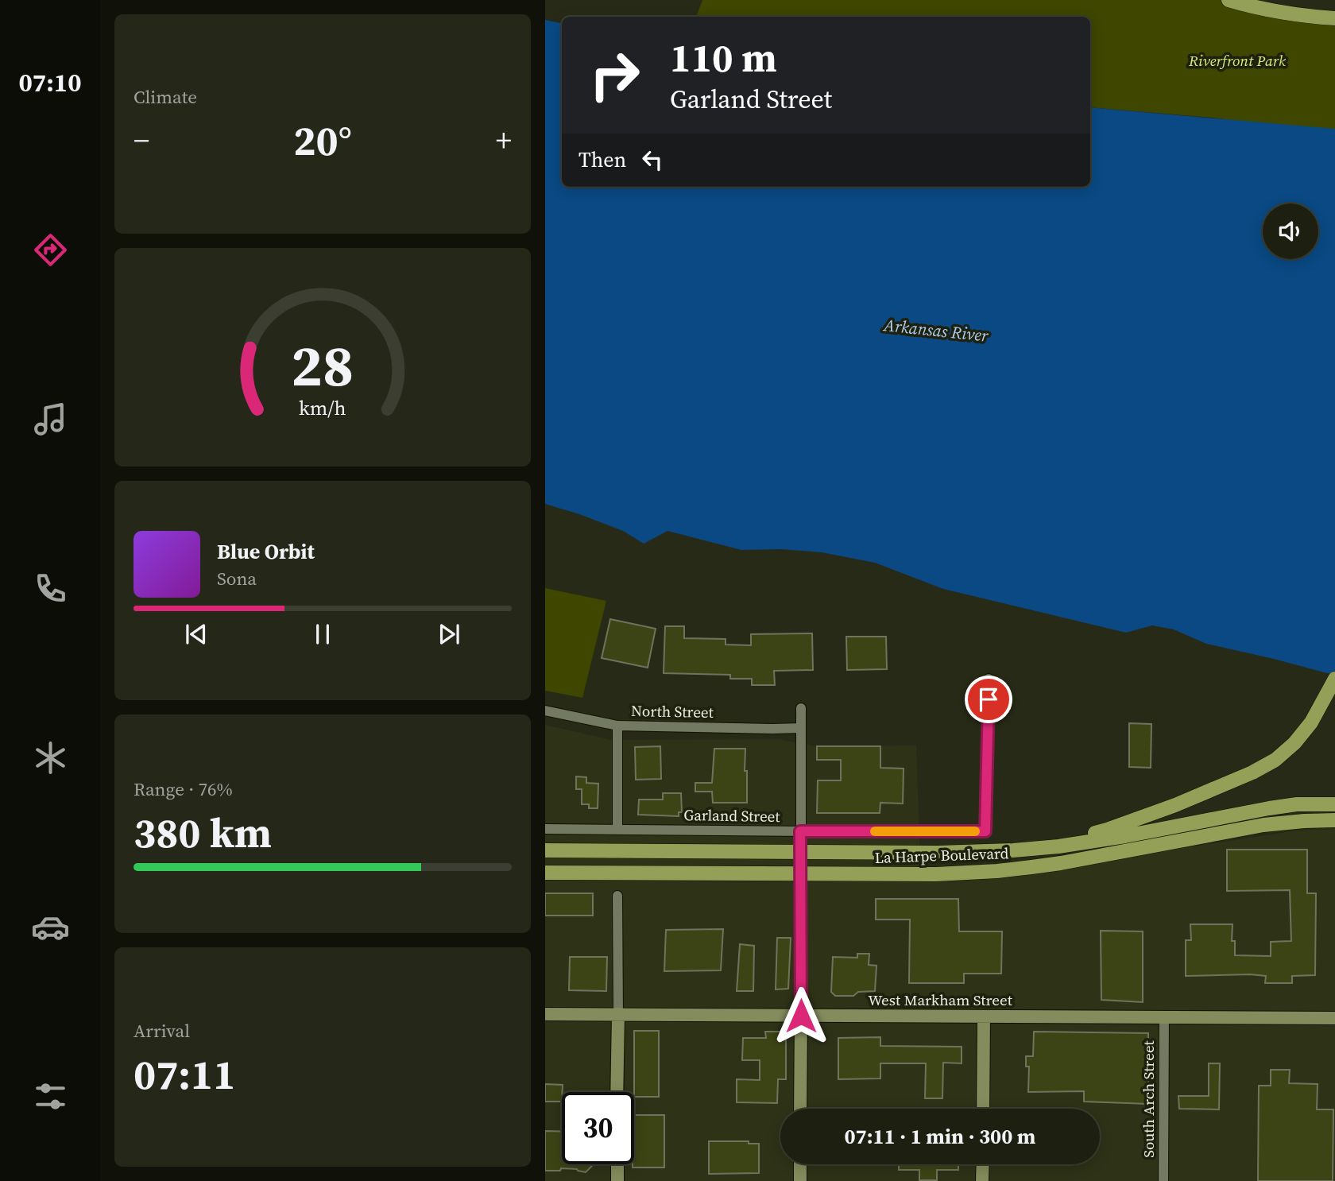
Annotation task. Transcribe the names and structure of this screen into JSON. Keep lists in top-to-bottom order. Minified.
{"streets":{"main road":["La Harpe Boulevard"],"street":["North Street","Garland Street","West Markham Street","South Arch Street"]},"crossings":[["West Markham Street","South Arch Street"]],"water":["Arkansas River"],"parks":["Riverfront Park"],"page":{"tabs":"07:10","tile":["Climate",["Range · 76%","380 km"],["Arrival","07:11"]],"turn":["110 m","Garland Street"],"heat":["−","20°","+"],"then":"Then","song":["Blue Orbit","Sona"],"limit":"30","trip":"07:11 · 1 min · 300 m","gauge":["28","km/h"]}}
